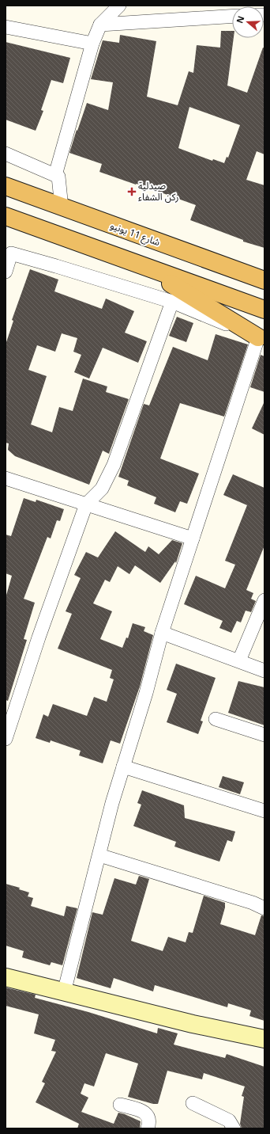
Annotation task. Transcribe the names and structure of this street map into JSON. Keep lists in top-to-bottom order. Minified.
{"streets":{"highway":["شارع 11 يونيو"]},"places":{"health":["صيدلية ركن الشفاء"]},"north":"left"}
